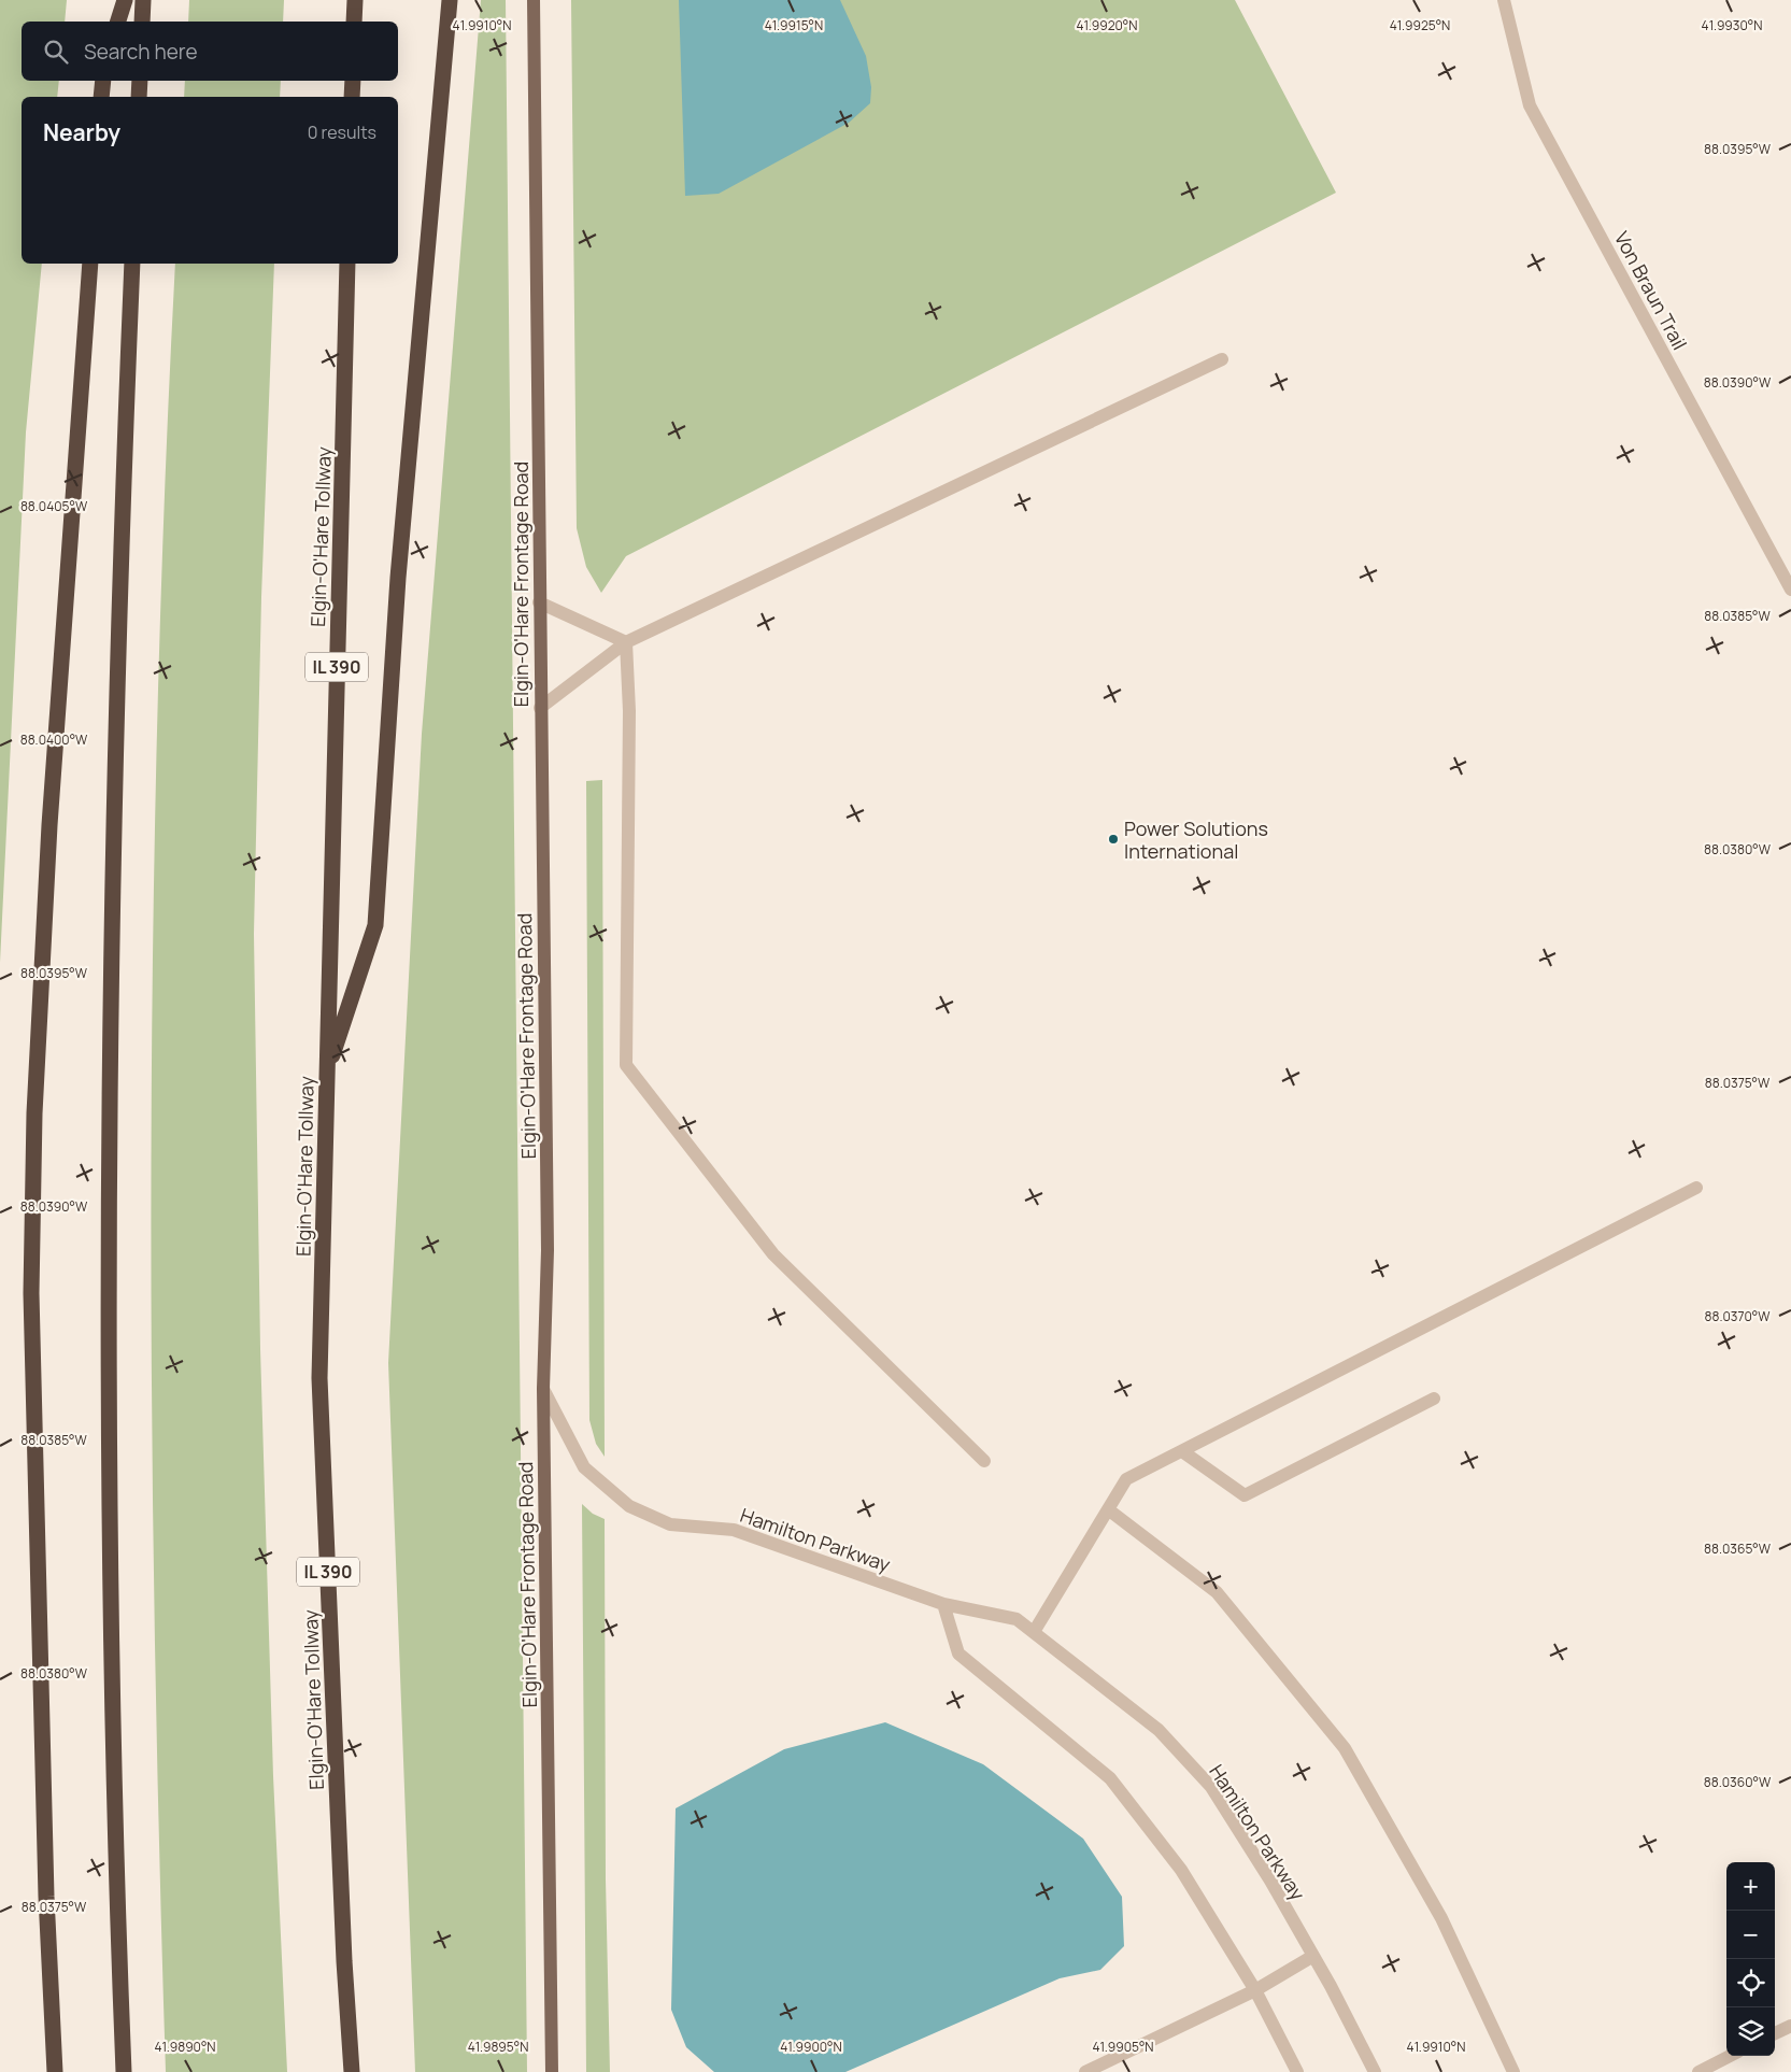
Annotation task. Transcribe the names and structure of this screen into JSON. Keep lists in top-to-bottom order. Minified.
{"streets":{"highway":["Elgin-O'Hare Tollway","IL 390"],"main road":["Elgin-O'Hare Frontage Road"],"street":["Von Braun Trail","Hamilton Parkway"]},"crossings":[["Elgin-O'Hare Frontage Road","Hamilton Parkway"]],"places":["Power Solutions International"],"page":{"search":"Search here","heading":["Nearby","0 results"],"map_buttons":["+","−"]},"coordinates":["41.9910°N","41.9915°N","41.9920°N","41.9925°N","41.9930°N","88.0395°W","88.0390°W","88.0405°W","88.0385°W","88.0400°W","88.0380°W","88.0375°W","88.0370°W","88.0365°W","88.0360°W","41.9890°N","41.9895°N","41.9900°N","41.9905°N"]}
